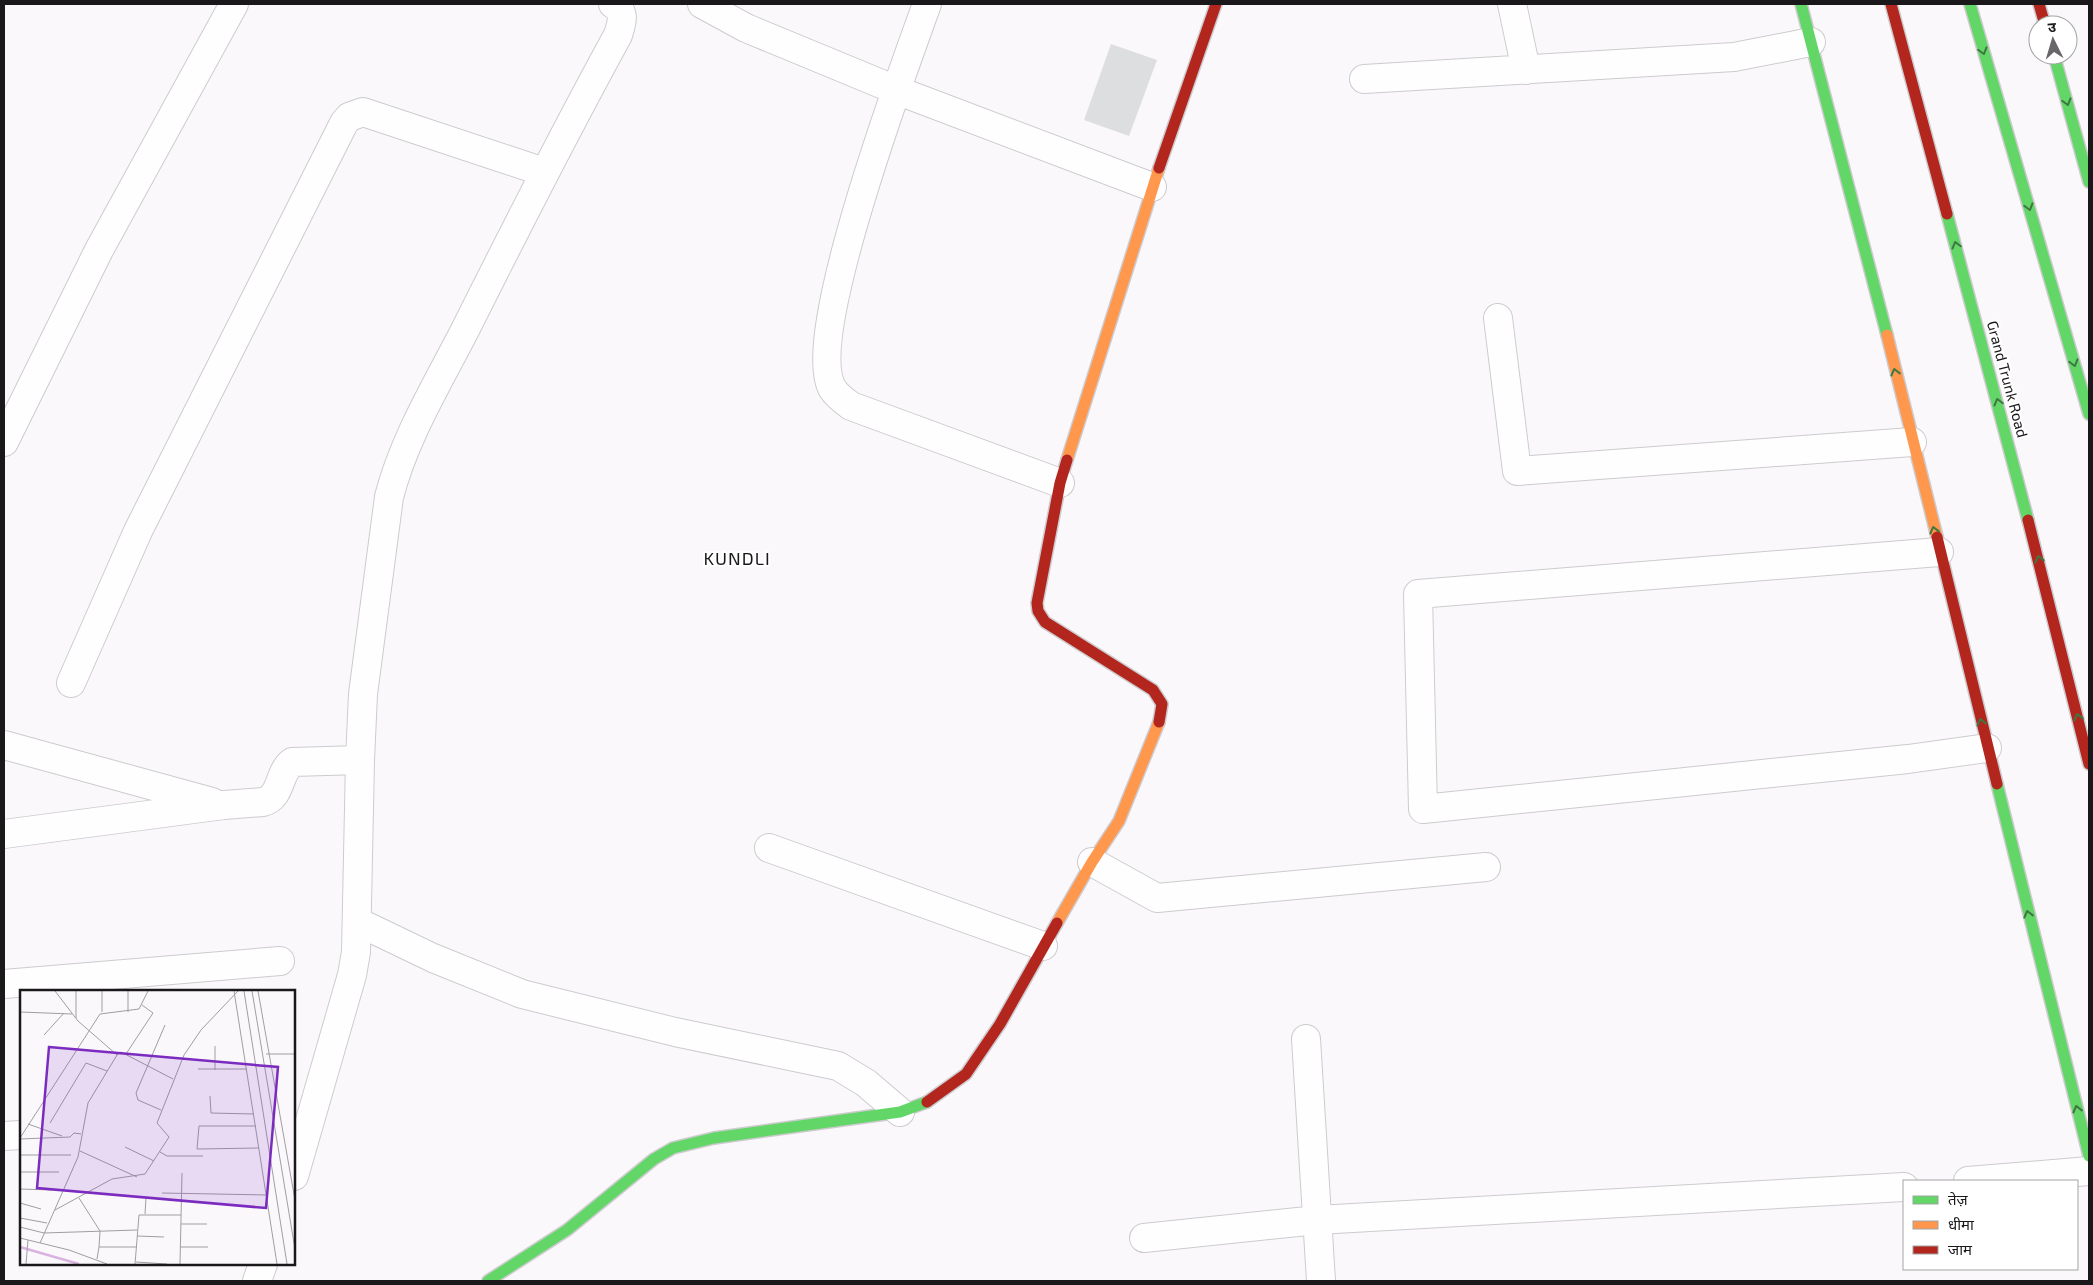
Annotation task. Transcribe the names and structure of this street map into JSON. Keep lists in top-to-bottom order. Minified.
{"streets":{"main road":["Grand Trunk Road"]},"districts":["KUNDLI"],"legend":["तेज़","धीमा","जाम"],"north":"top"}
